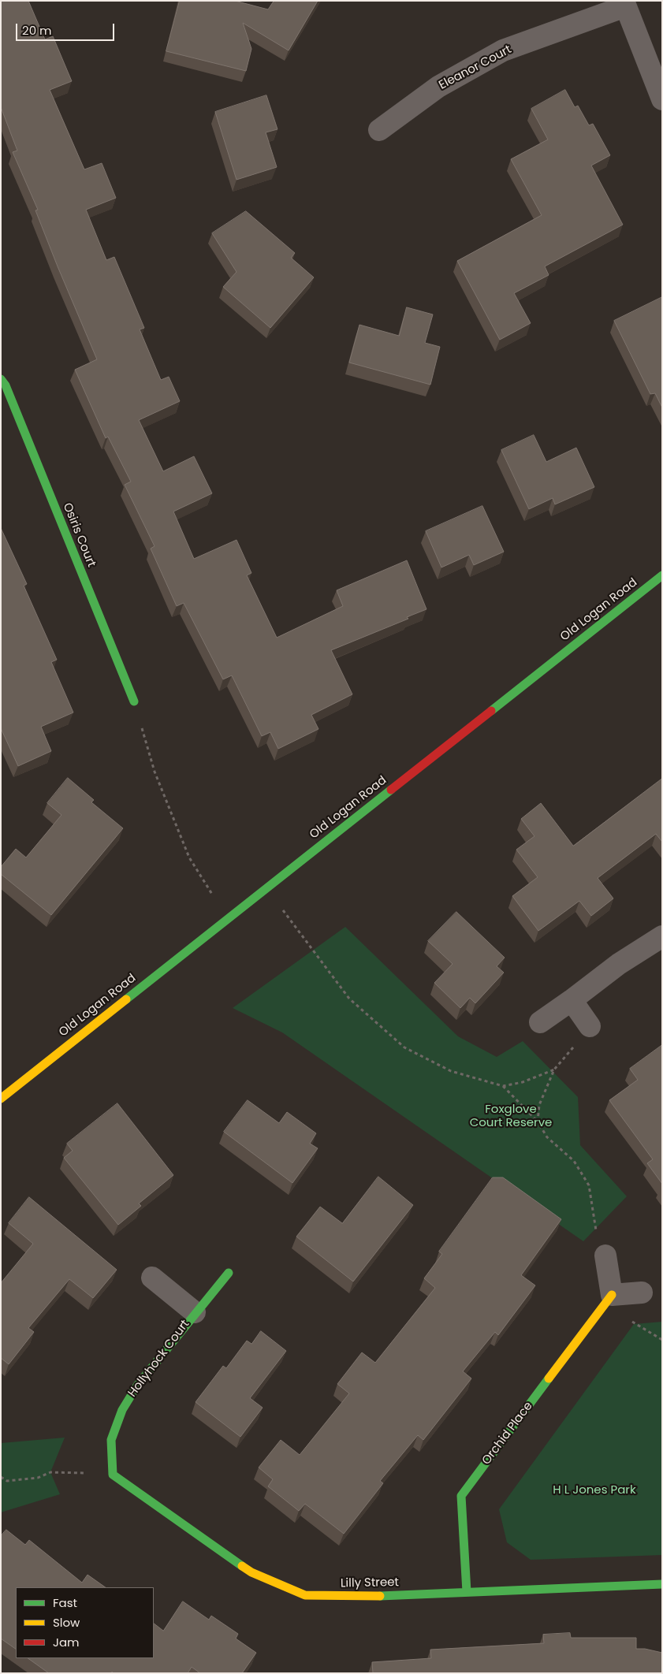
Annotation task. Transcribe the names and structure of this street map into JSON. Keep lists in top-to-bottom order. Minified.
{"streets":{"street":["Eleanor Court","Osiris Court","Old Logan Road","Hollyhock Court","Orchid Place","Lilly Street"]},"crossings":[["Hollyhock Court","Lilly Street"],["Orchid Place","Lilly Street"]],"parks":["Foxglove Court Reserve","H L Jones Park"],"legend":["Fast","Slow","Jam"],"scale_bar":"20 m"}
